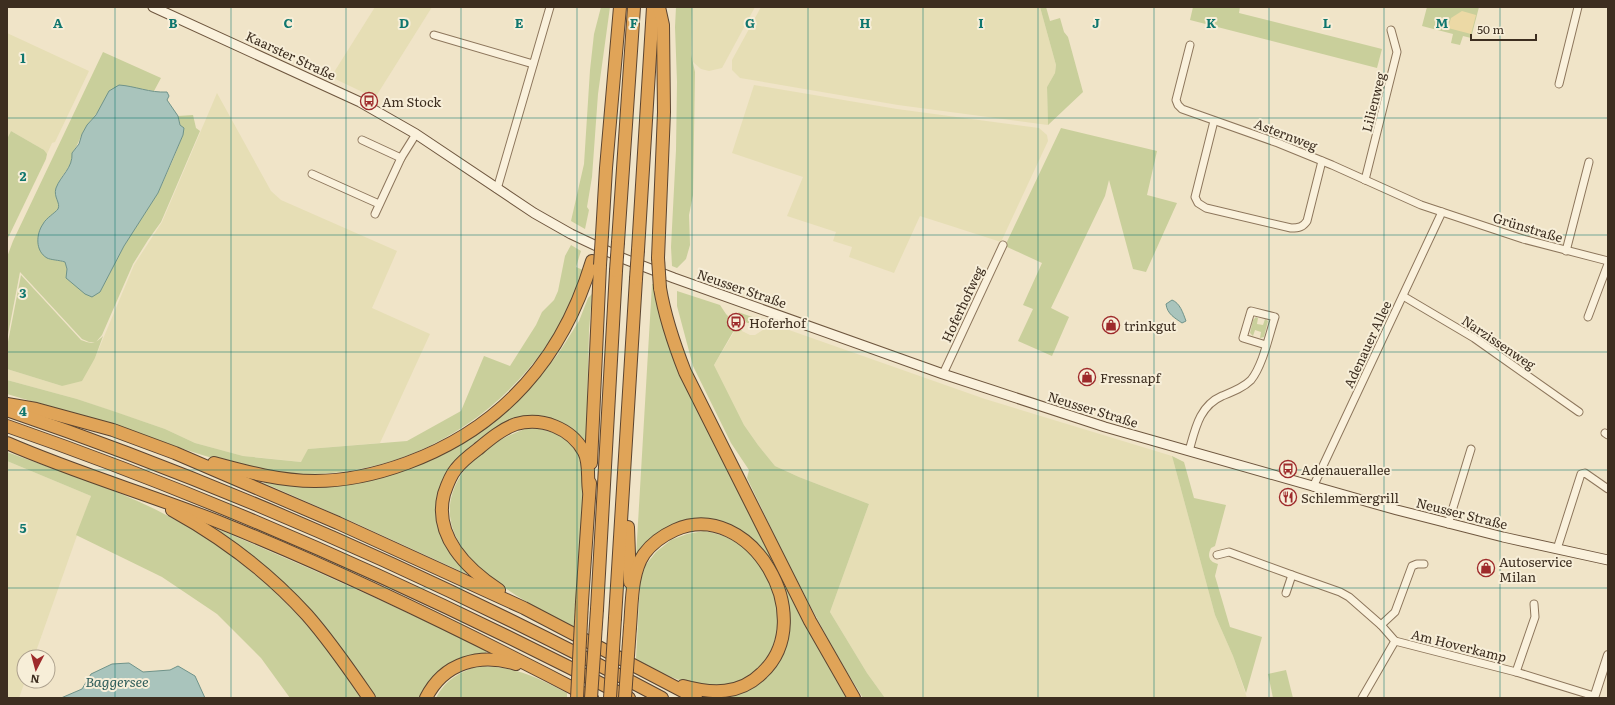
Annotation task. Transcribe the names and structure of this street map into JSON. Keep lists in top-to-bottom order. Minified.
{"streets":{"main road":["Kaarster Straße","Neusser Straße"],"street":["Lilienweg","Asternweg","Grünstraße","Hoferhofweg","Narzissenweg","Adenauer Allee","Am Hoverkamp"]},"crossings":[["Kaarster Straße","Neusser Straße"],["Lilienweg","Asternweg"],["Asternweg","Grünstraße"],["Asternweg","Adenauer Allee"],["Grünstraße","Adenauer Allee"],["Neusser Straße","Hoferhofweg"],["Neusser Straße","Adenauer Allee"],["Narzissenweg","Adenauer Allee"]],"water":["Baggersee"],"places":{"bus stop":["Am Stock","Hoferhof","Adenauerallee"],"shop":["trinkgut","Fressnapf","Autoservice Milan"],"restaurant":["Schlemmergrill"]},"scale_bar":"50 m","north":"bottom","grid":{"columns":["A","B","C","D","E","F","G","H","I","J","K","L","M"],"rows":["1","2","3","4","5"]}}
